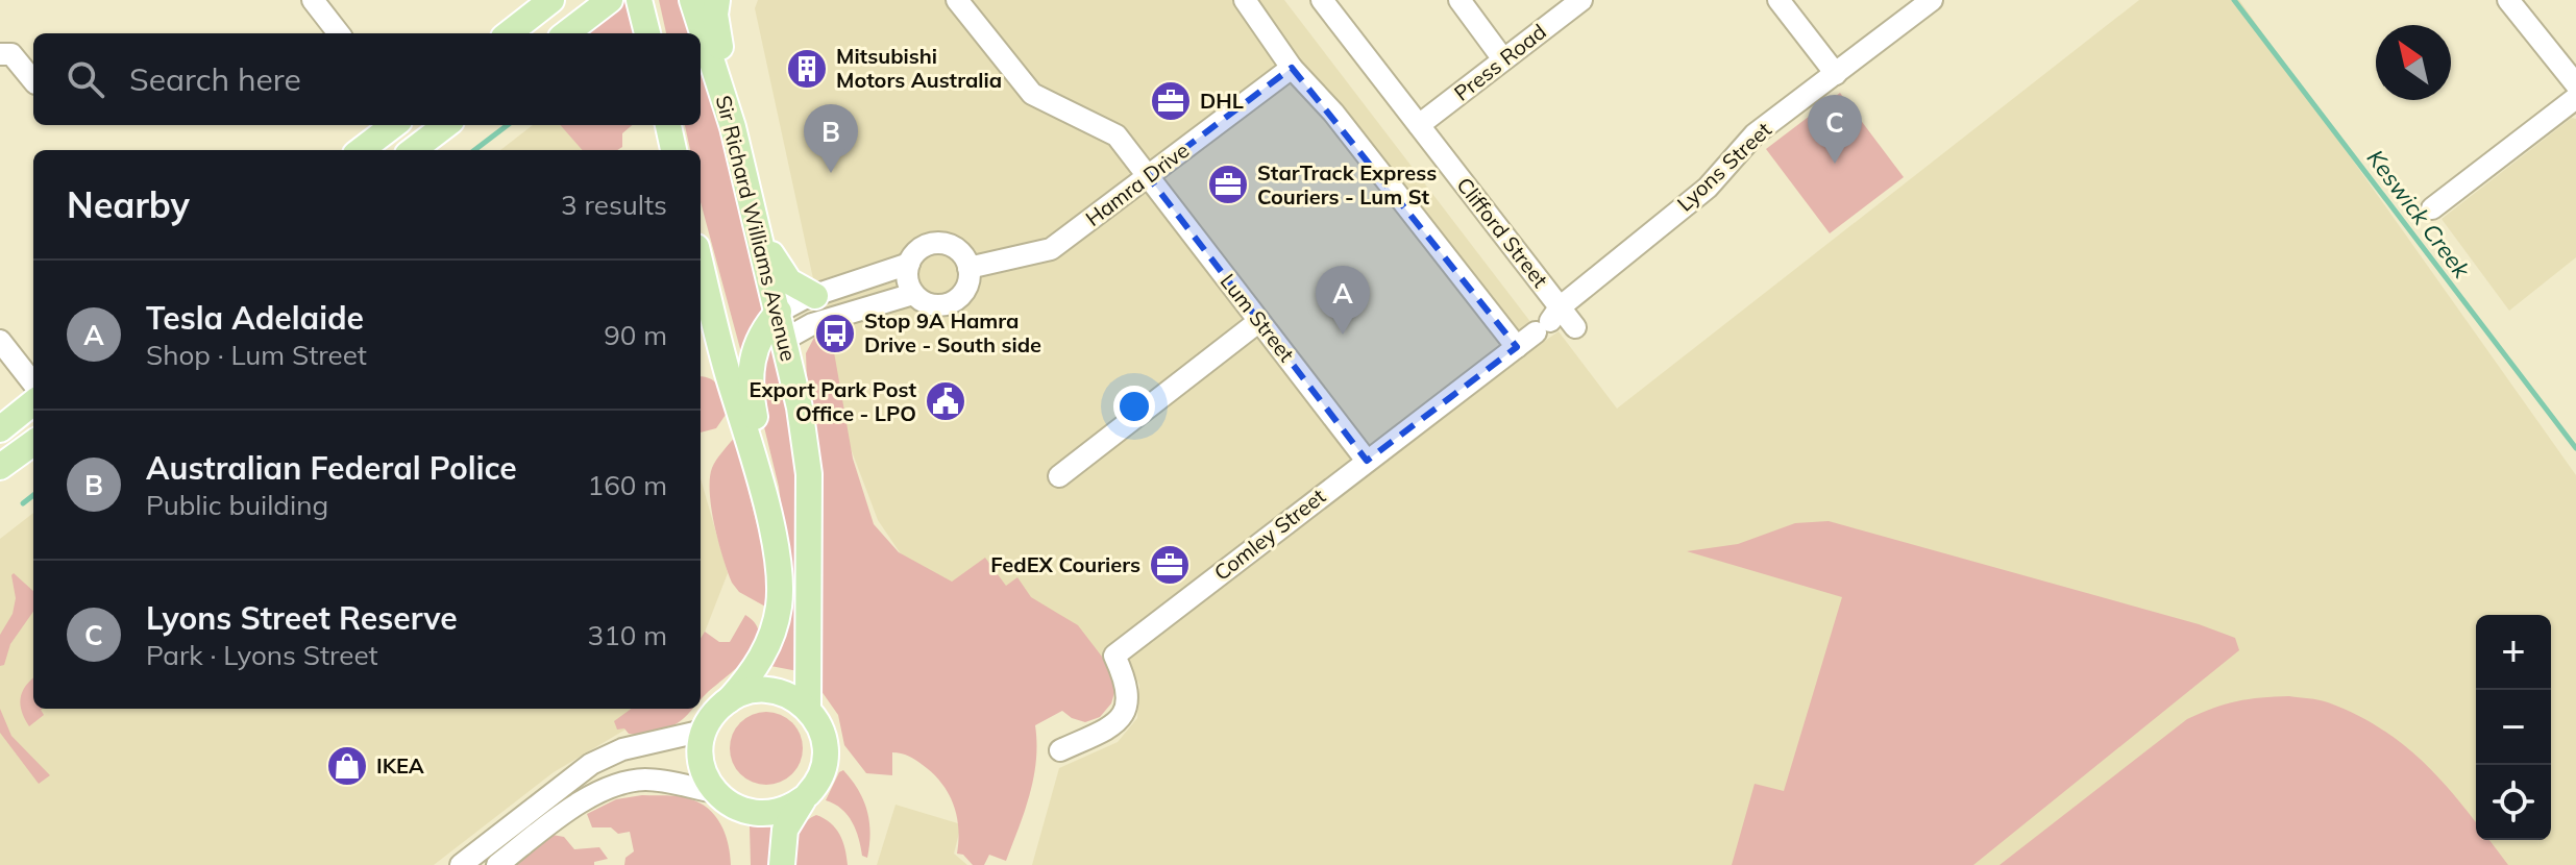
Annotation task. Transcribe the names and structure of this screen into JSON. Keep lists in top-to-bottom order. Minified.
{"streets":{"main road":["Sir Richard Williams Avenue"],"street":["Press Road","Lyons Street","Hamra Drive","Clifford Street","Lum Street","Comley Street"]},"crossings":[["Press Road","Clifford Street"],["Lyons Street","Clifford Street"],["Lyons Street","Comley Street"],["Hamra Drive","Lum Street"],["Clifford Street","Comley Street"],["Lum Street","Comley Street"]],"water":["Keswick Creek"],"places":{"building":["Mitsubishi Motors Australia"],"office":["DHL","StarTrack Express Couriers - Lum St","FedEX Couriers"],"bus stop":["Stop 9A Hamra Drive - South side"],"public building":["Export Park Post Office - LPO"],"shop":["IKEA"]},"north":"top left","page":{"search":"Search here","pins":["C","B","A"],"heading":["Nearby","3 results"],"list":[{"mark":"A","name":"Tesla Adelaide","note":"Shop · Lum Street","value":"90 m"},{"mark":"B","name":"Australian Federal Police","note":"Public building","value":"160 m"},{"mark":"C","name":"Lyons Street Reserve","note":"Park · Lyons Street","value":"310 m"}],"map_buttons":["+","−"]}}
